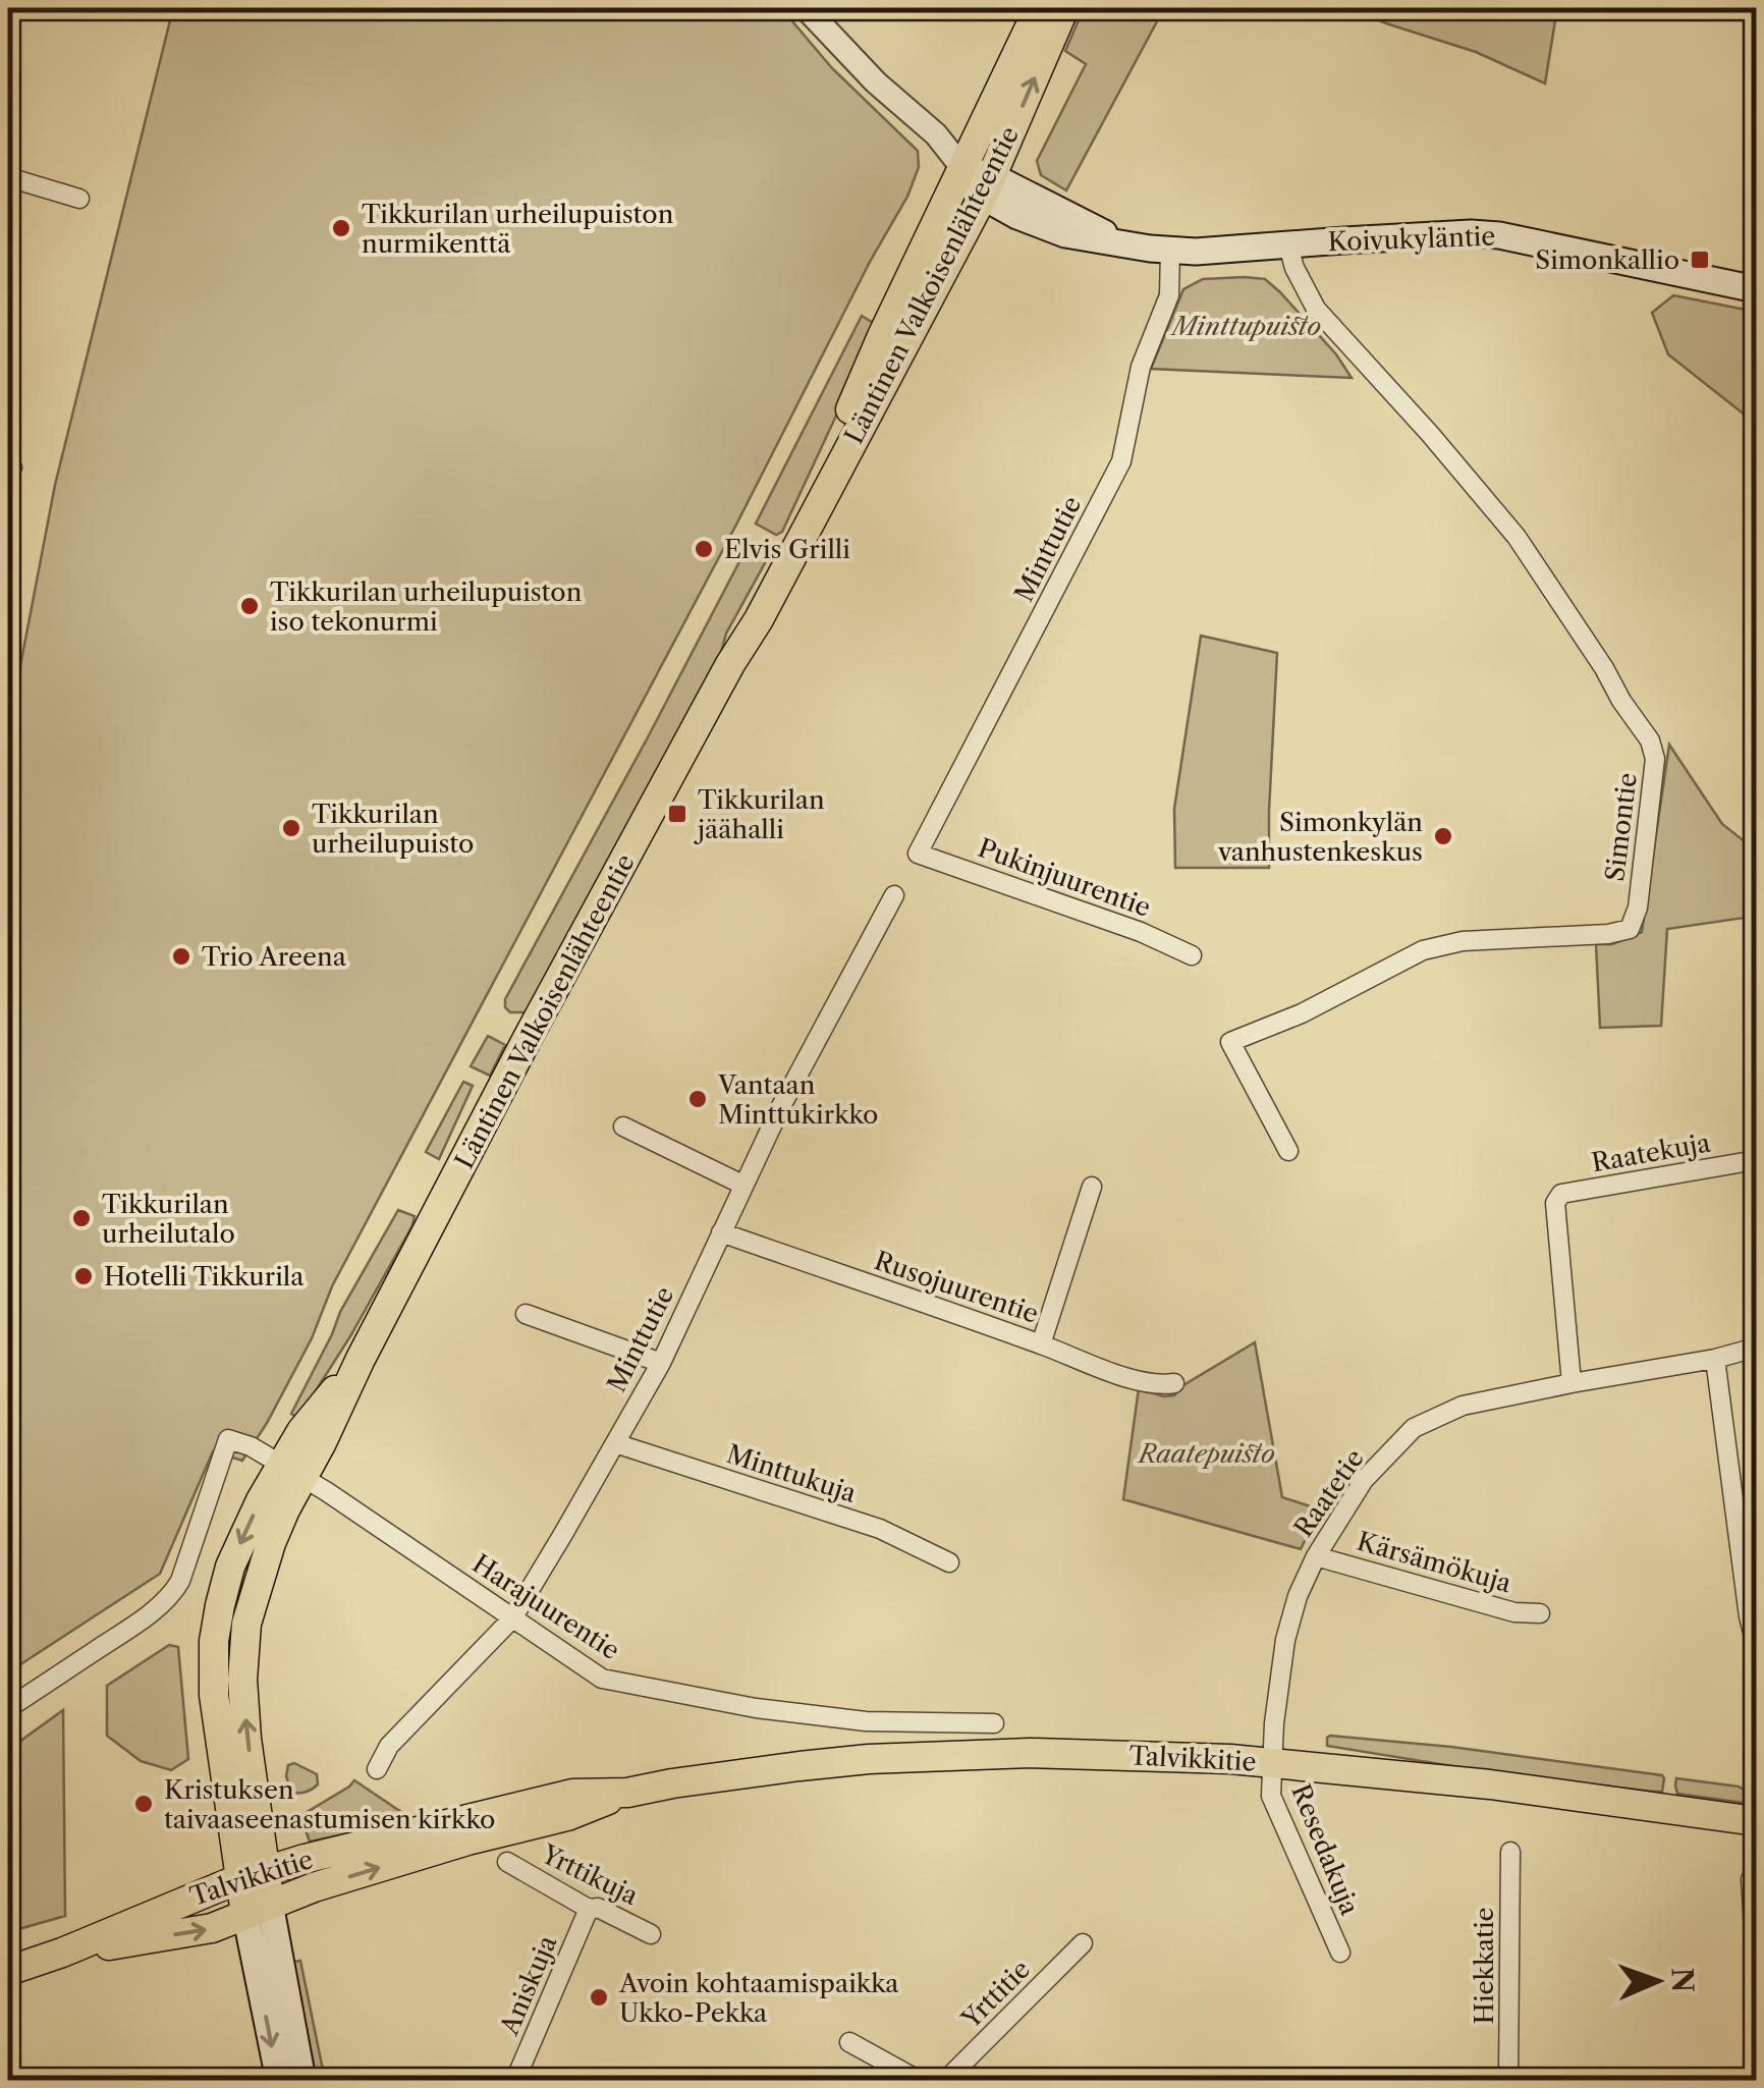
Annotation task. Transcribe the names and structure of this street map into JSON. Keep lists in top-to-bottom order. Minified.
{"streets":{"main road":["Koivukyläntie","Läntinen Valkoisenlähteentie","Talvikkitie"],"street":["Minttutie","Simontie","Pukinjuurentie","Raatekuja","Rusojuurentie","Minttukuja","Raatetie","Kärsämökuja","Harajuurentie","Resedakuja","Yrttikuja","Hiekkatie","Aniskuja","Yrttitie"]},"crossings":[["Koivukyläntie","Läntinen Valkoisenlähteentie"],["Koivukyläntie","Minttutie"],["Koivukyläntie","Simontie"],["Läntinen Valkoisenlähteentie","Harajuurentie"],["Läntinen Valkoisenlähteentie","Talvikkitie"],["Minttutie","Pukinjuurentie"],["Minttutie","Rusojuurentie"],["Minttutie","Minttukuja"],["Minttutie","Harajuurentie"],["Raatekuja","Raatetie"],["Raatetie","Kärsämökuja"],["Raatetie","Talvikkitie"],["Raatetie","Resedakuja"],["Talvikkitie","Resedakuja"],["Yrttikuja","Aniskuja"]],"parks":["Minttupuisto","Raatepuisto"],"places":{"other":["Tikkurilan urheilupuiston nurmikenttä","Elvis Grilli","Tikkurilan urheilupuiston iso tekonurmi","Tikkurilan urheilupuisto","Simonkylän vanhustenkeskus","Trio Areena","Vantaan Minttukirkko","Tikkurilan urheilutalo","Hotelli Tikkurila","Kristuksen taivaaseenastumisen kirkko","Avoin kohtaamispaikka Ukko-Pekka"],"transit":["Simonkallio","Tikkurilan jäähalli"]},"north":"right"}
